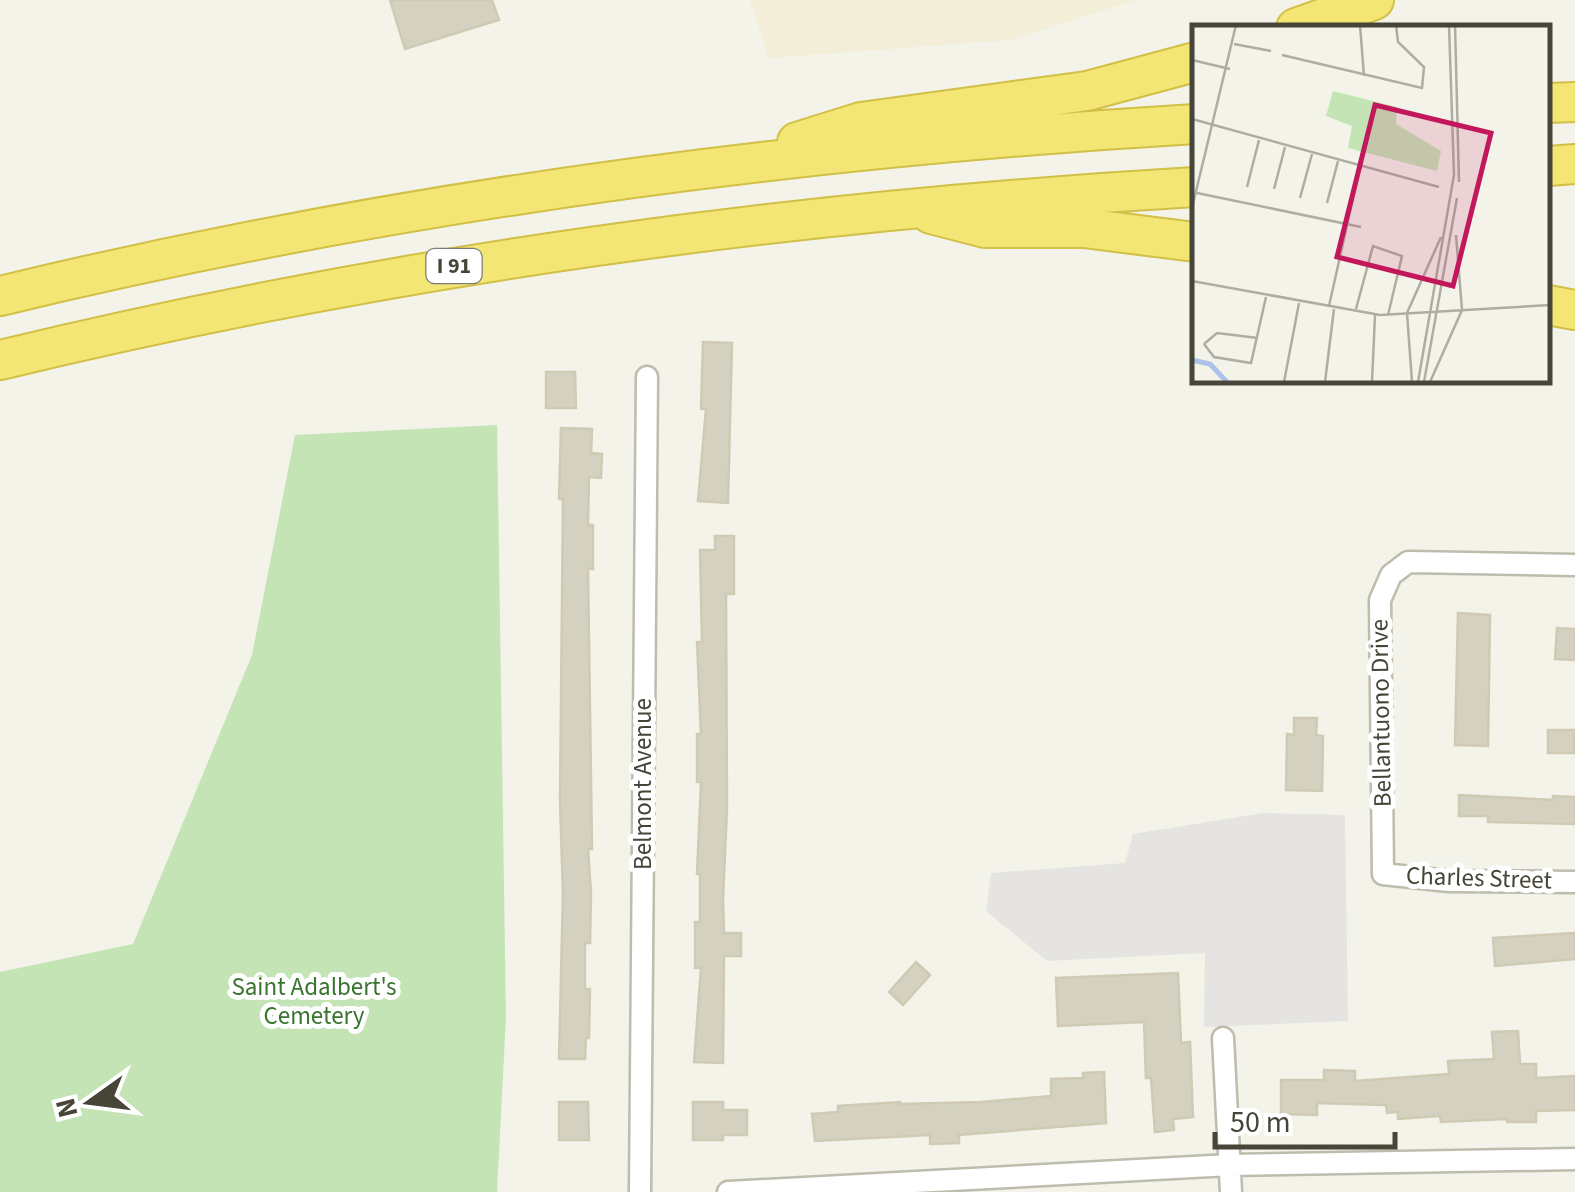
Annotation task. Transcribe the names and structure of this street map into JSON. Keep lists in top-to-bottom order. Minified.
{"streets":{"highway":["I 91"],"street":["Bellantuono Drive","Belmont Avenue","Charles Street"]},"crossings":[["Bellantuono Drive","Charles Street"]],"parks":["Saint Adalbert's Cemetery"],"scale_bar":"50 m","north":"left"}
